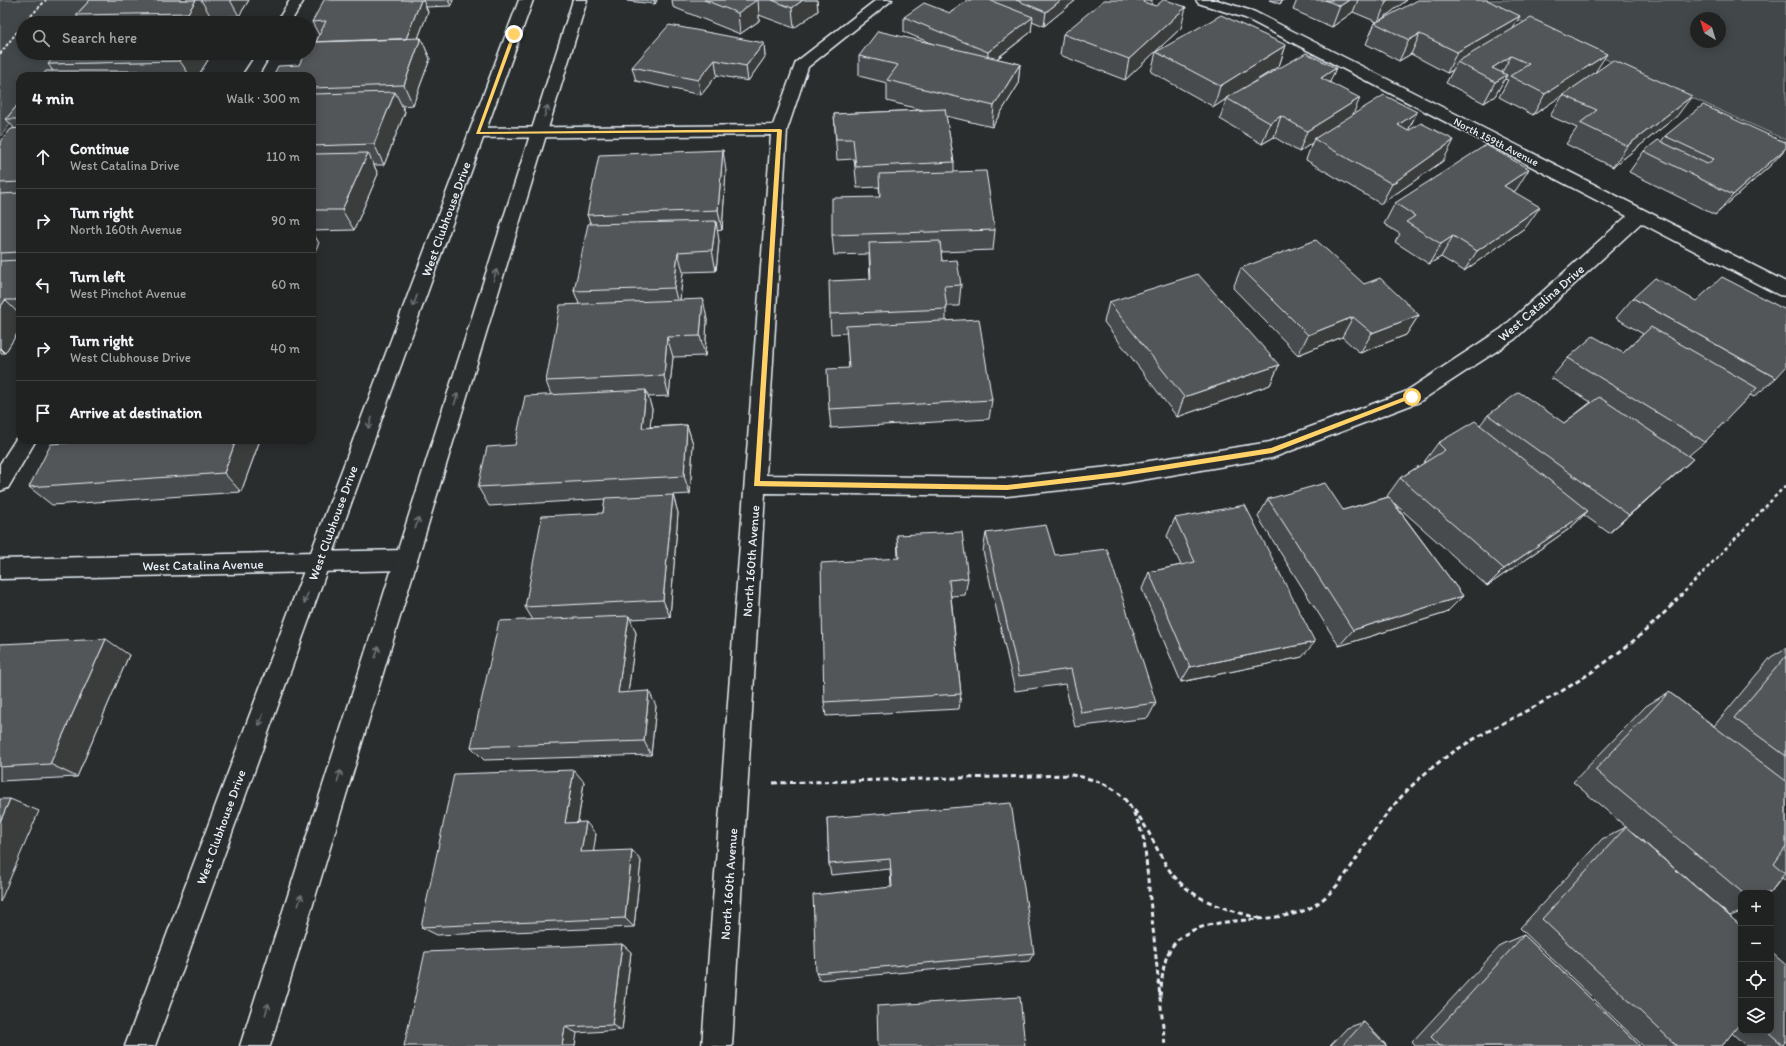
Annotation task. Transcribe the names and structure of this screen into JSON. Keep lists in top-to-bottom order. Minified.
{"streets":{"street":["North 159th Avenue","West Clubhouse Drive","West Catalina Drive","North 160th Avenue","West Catalina Avenue"]},"crossings":[["North 159th Avenue","West Catalina Drive"],["West Clubhouse Drive","West Catalina Avenue"],["West Catalina Drive","North 160th Avenue"]],"north":"top left","page":{"search":"Search here","heading":["4 min","Walk · 300 m"],"list":[["Continue","West Catalina Drive","110 m"],["Turn right","North 160th Avenue","90 m"],["Turn left","West Pinchot Avenue","60 m"],["Turn right","West Clubhouse Drive","40 m"],"Arrive at destination"],"map_buttons":["+","−"]}}
